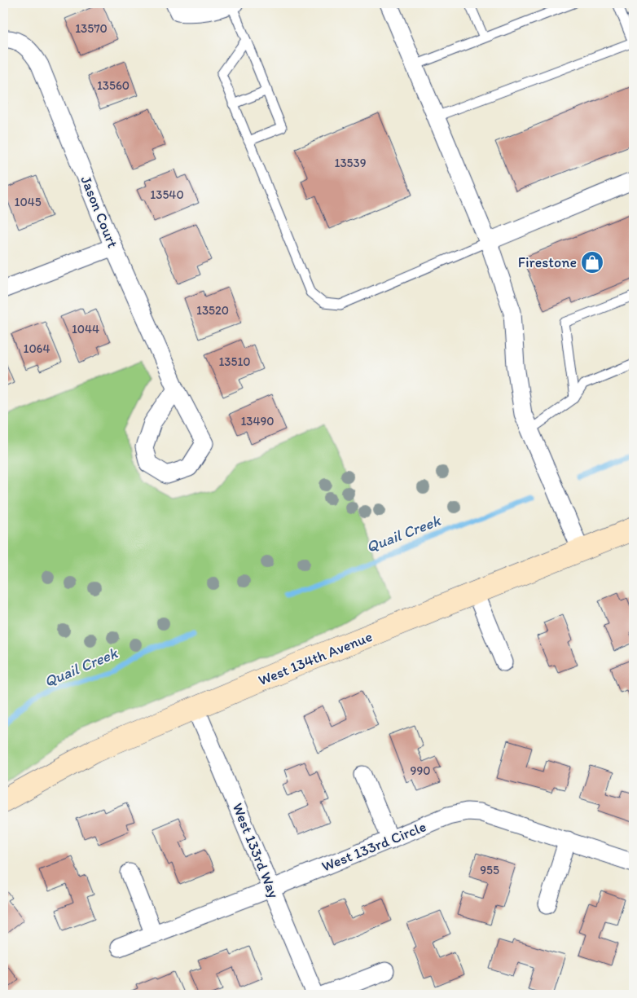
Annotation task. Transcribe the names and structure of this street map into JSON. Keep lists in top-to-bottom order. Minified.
{"streets":{"street":["Jason Court","West 134th Avenue","West 133rd Circle","West 133rd Way"]},"crossings":[["West 134th Avenue","West 133rd Way"],["West 133rd Circle","West 133rd Way"]],"water":["Quail Creek"],"places":{"shop":["Firestone"]},"house_numbers":["13570","13560","13539","13540","1045","13520","1044","1064","13510","13490","990","955"]}
